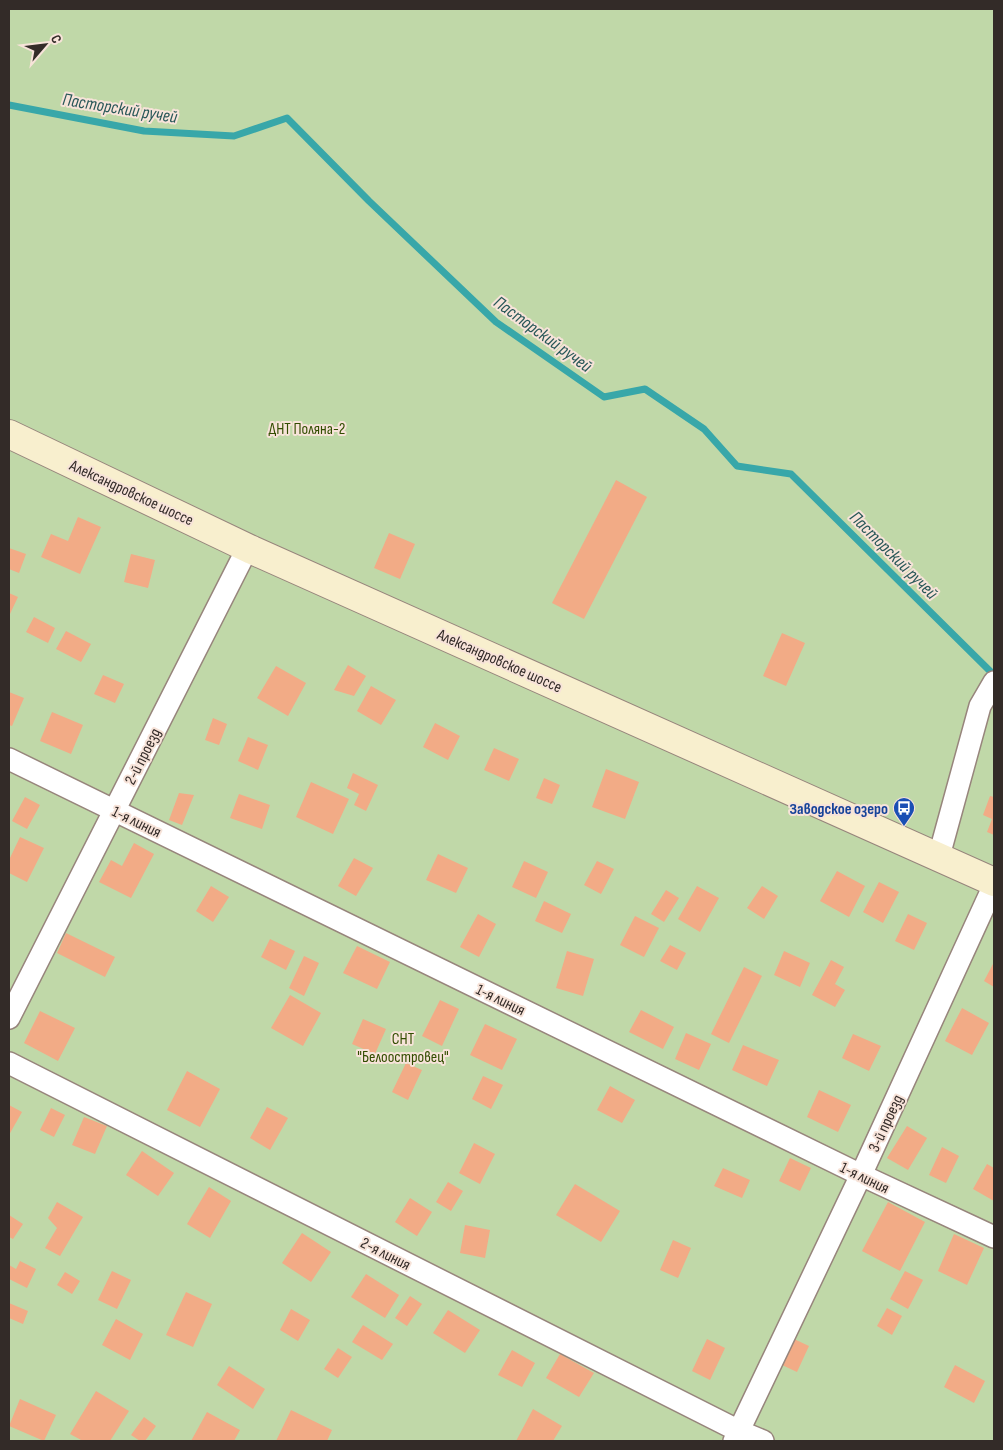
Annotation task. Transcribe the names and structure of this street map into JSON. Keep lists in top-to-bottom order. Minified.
{"streets":{"street":["Александровское шоссе","2-й проезд","1-я линия","3-й проезд","2-я линия"]},"crossings":[["Александровское шоссе","2-й проезд"],["Александровское шоссе","3-й проезд"],["2-й проезд","1-я линия"],["1-я линия","3-й проезд"],["3-й проезд","2-я линия"]],"water":["Пасторский ручей"],"parks":["ДНТ Поляна-2","СНТ \"Белоостровец\""],"places":{"bus stop":["Заводское озеро"]},"north":"top right"}
